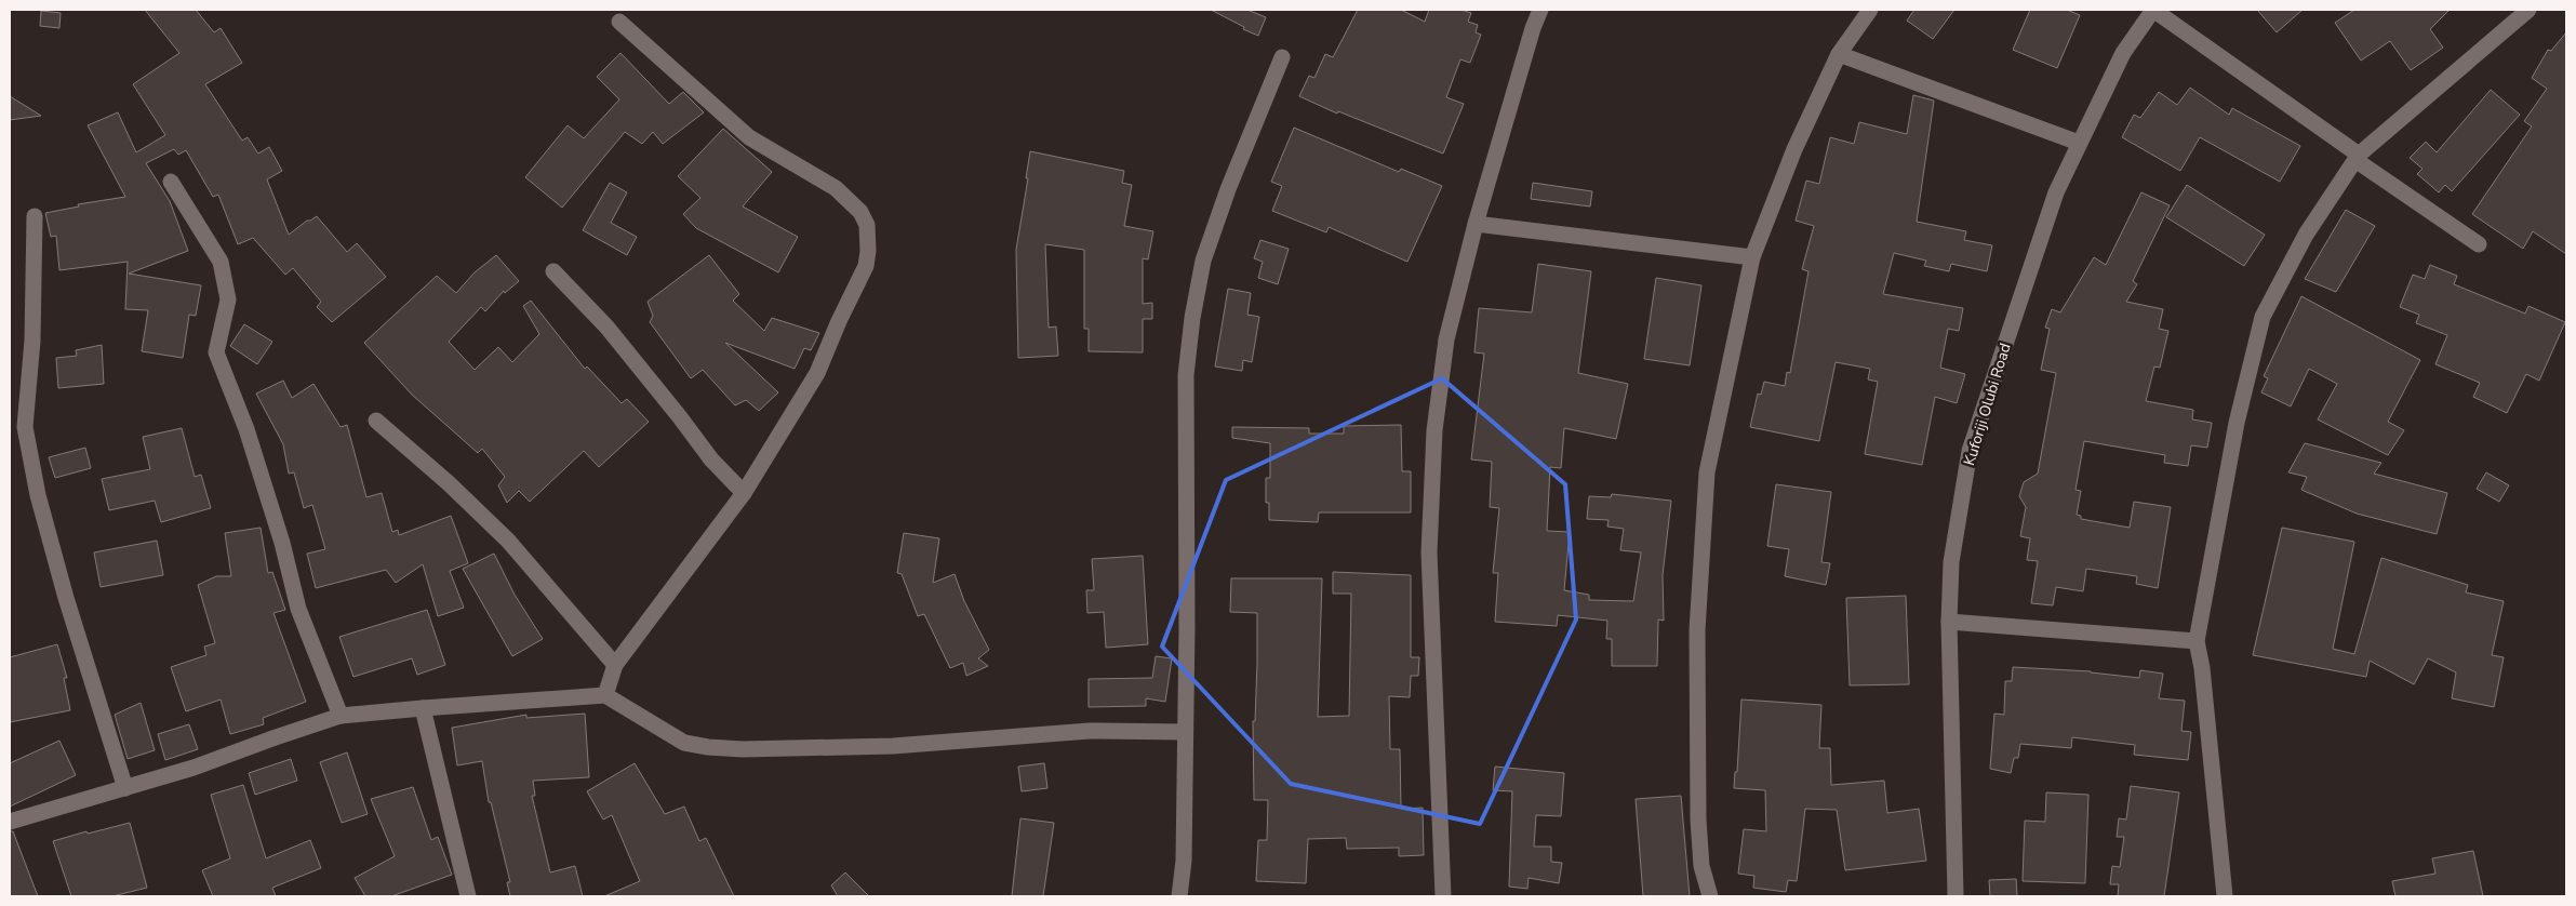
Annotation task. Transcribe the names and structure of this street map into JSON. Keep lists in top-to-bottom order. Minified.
{"streets":{"street":["Kuforiji Olubi Road"]}}
